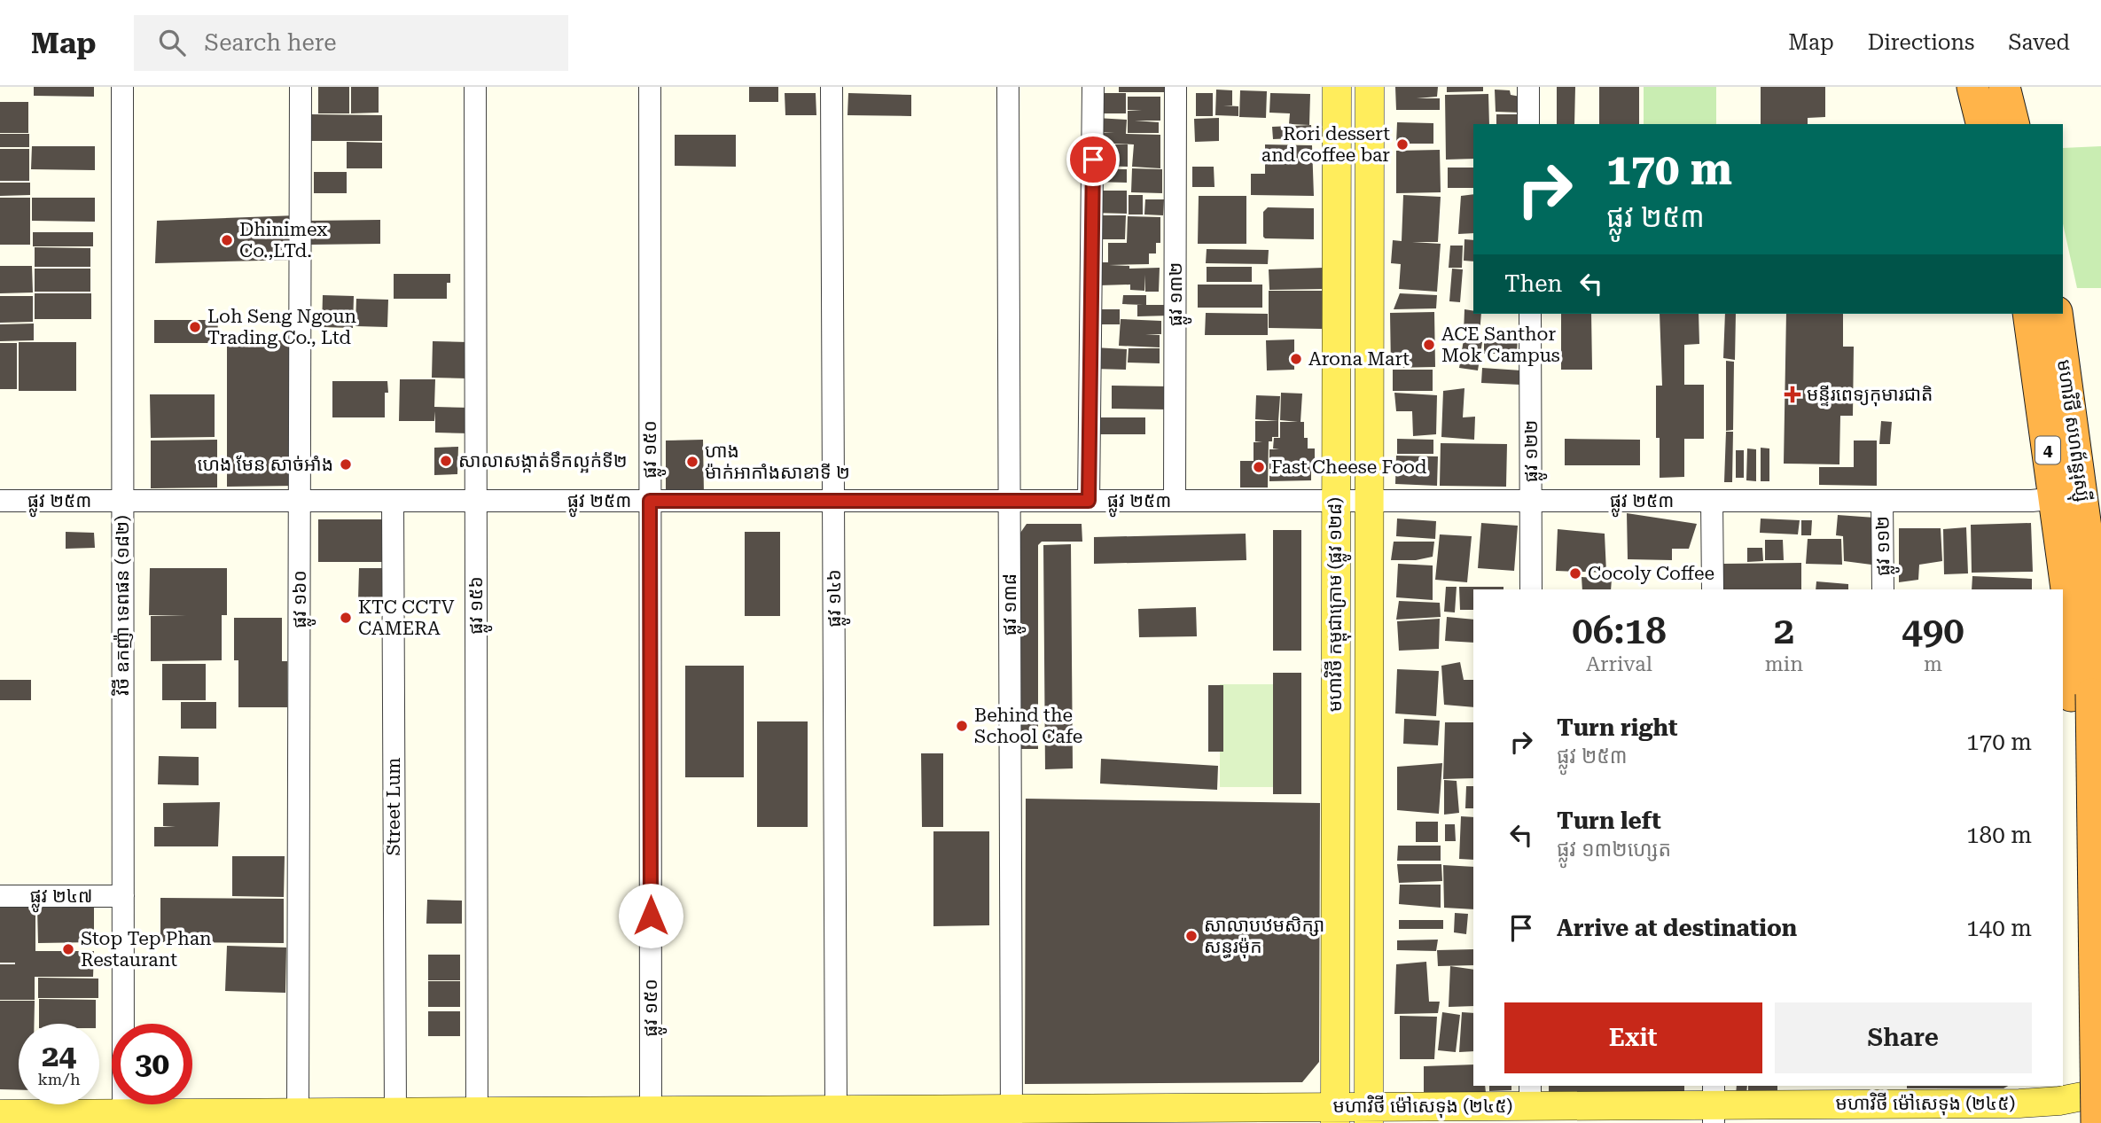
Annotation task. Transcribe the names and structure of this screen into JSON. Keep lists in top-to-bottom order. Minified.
{"streets":{"highway":["មហាវិថី សហព័ន្ធរុស្ស៊ី","4"],"main road":["មហាវិថី កម្ពុជាក្រោម (ផ្លូវ ១២៨)","មហាវិថី ម៉ៅសេទុង (២៤៥)"],"street":["ផ្លូវ ១៣២","ផ្លូវ ១៥០","ផ្លូវ ១២២","ផ្លូវ ២៥៣","ផ្លូវ ១១២","ផ្លូវ ១៤៦","ផ្លូវ ១៦០","ផ្លូវ ១៣៨","វិថី ឧកញ៉ា ទេពផន (១៨២)","ផ្លូវ ១៥៦","Street Lum","ផ្លូវ ២៤៧"]},"crossings":[["ផ្លូវ ១៣២","ផ្លូវ ២៥៣"],["មហាវិថី សហព័ន្ធរុស្ស៊ី","ផ្លូវ ២៥៣"],["មហាវិថី សហព័ន្ធរុស្ស៊ី","មហាវិថី ម៉ៅសេទុង (២៤៥)"],["ផ្លូវ ១៥០","ផ្លូវ ២៥៣"],["ផ្លូវ ១៥០","មហាវិថី ម៉ៅសេទុង (២៤៥)"],["ផ្លូវ ១២២","ផ្លូវ ២៥៣"],["ផ្លូវ ២៥៣","ផ្លូវ ១១២"],["ផ្លូវ ២៥៣","ផ្លូវ ១៤៦"],["ផ្លូវ ២៥៣","ផ្លូវ ១៦០"],["ផ្លូវ ២៥៣","ផ្លូវ ១៣៨"],["ផ្លូវ ២៥៣","មហាវិថី កម្ពុជាក្រោម (ផ្លូវ ១២៨)"],["ផ្លូវ ២៥៣","វិថី ឧកញ៉ា ទេពផន (១៨២)"],["ផ្លូវ ២៥៣","ផ្លូវ ១៥៦"],["ផ្លូវ ២៥៣","Street Lum"],["ផ្លូវ ១៤៦","មហាវិថី ម៉ៅសេទុង (២៤៥)"],["ផ្លូវ ១៦០","មហាវិថី ម៉ៅសេទុង (២៤៥)"],["ផ្លូវ ១៣៨","មហាវិថី ម៉ៅសេទុង (២៤៥)"],["មហាវិថី កម្ពុជាក្រោម (ផ្លូវ ១២៨)","មហាវិថី ម៉ៅសេទុង (២៤៥)"],["វិថី ឧកញ៉ា ទេពផន (១៨២)","ផ្លូវ ២៤៧"],["វិថី ឧកញ៉ា ទេពផន (១៨២)","មហាវិថី ម៉ៅសេទុង (២៤៥)"],["ផ្លូវ ១៥៦","មហាវិថី ម៉ៅសេទុង (២៤៥)"],["Street Lum","មហាវិថី ម៉ៅសេទុង (២៤៥)"]],"places":{"other":["Rori dessert and coffee bar","Dhinimex Co.,LTd.","Loh Seng Ngoun Trading Co., Ltd","ACE Santhor Mok Campus","Arona Mart","សាលាសង្កាត់ទឹកល្អក់ទី២","ហាង ម៉ាក់អាកាំងសាខាទី ២","ហេង មែន សាច់អាំង","Fast Cheese Food","Cocoly Coffee","KTC CCTV CAMERA","Behind the School Cafe","សាលាបឋមសិក្សា សន្ធរម៉ុក","Stop Tep Phan Restaurant"],"health":["មន្ទីរពេទ្យកុមារជាតិ"]},"page":{"header":"Map","search":"Search here","nav":["Map","Directions","Saved"],"turn":["170 m","ផ្លូវ ២៥៣"],"then":"Then","eta":["06:18","Arrival","2","min","490","m"],"list":[{"name":"Turn right","note":"ផ្លូវ ២៥៣","value":"170 m"},{"name":"Turn left","note":"ផ្លូវ ១៣២ហ្សេត","value":"180 m"},{"name":"Arrive at destination","value":"140 m"}],"buttons":["Exit","Share"],"speed":"24 km/h","limit":"30"}}
